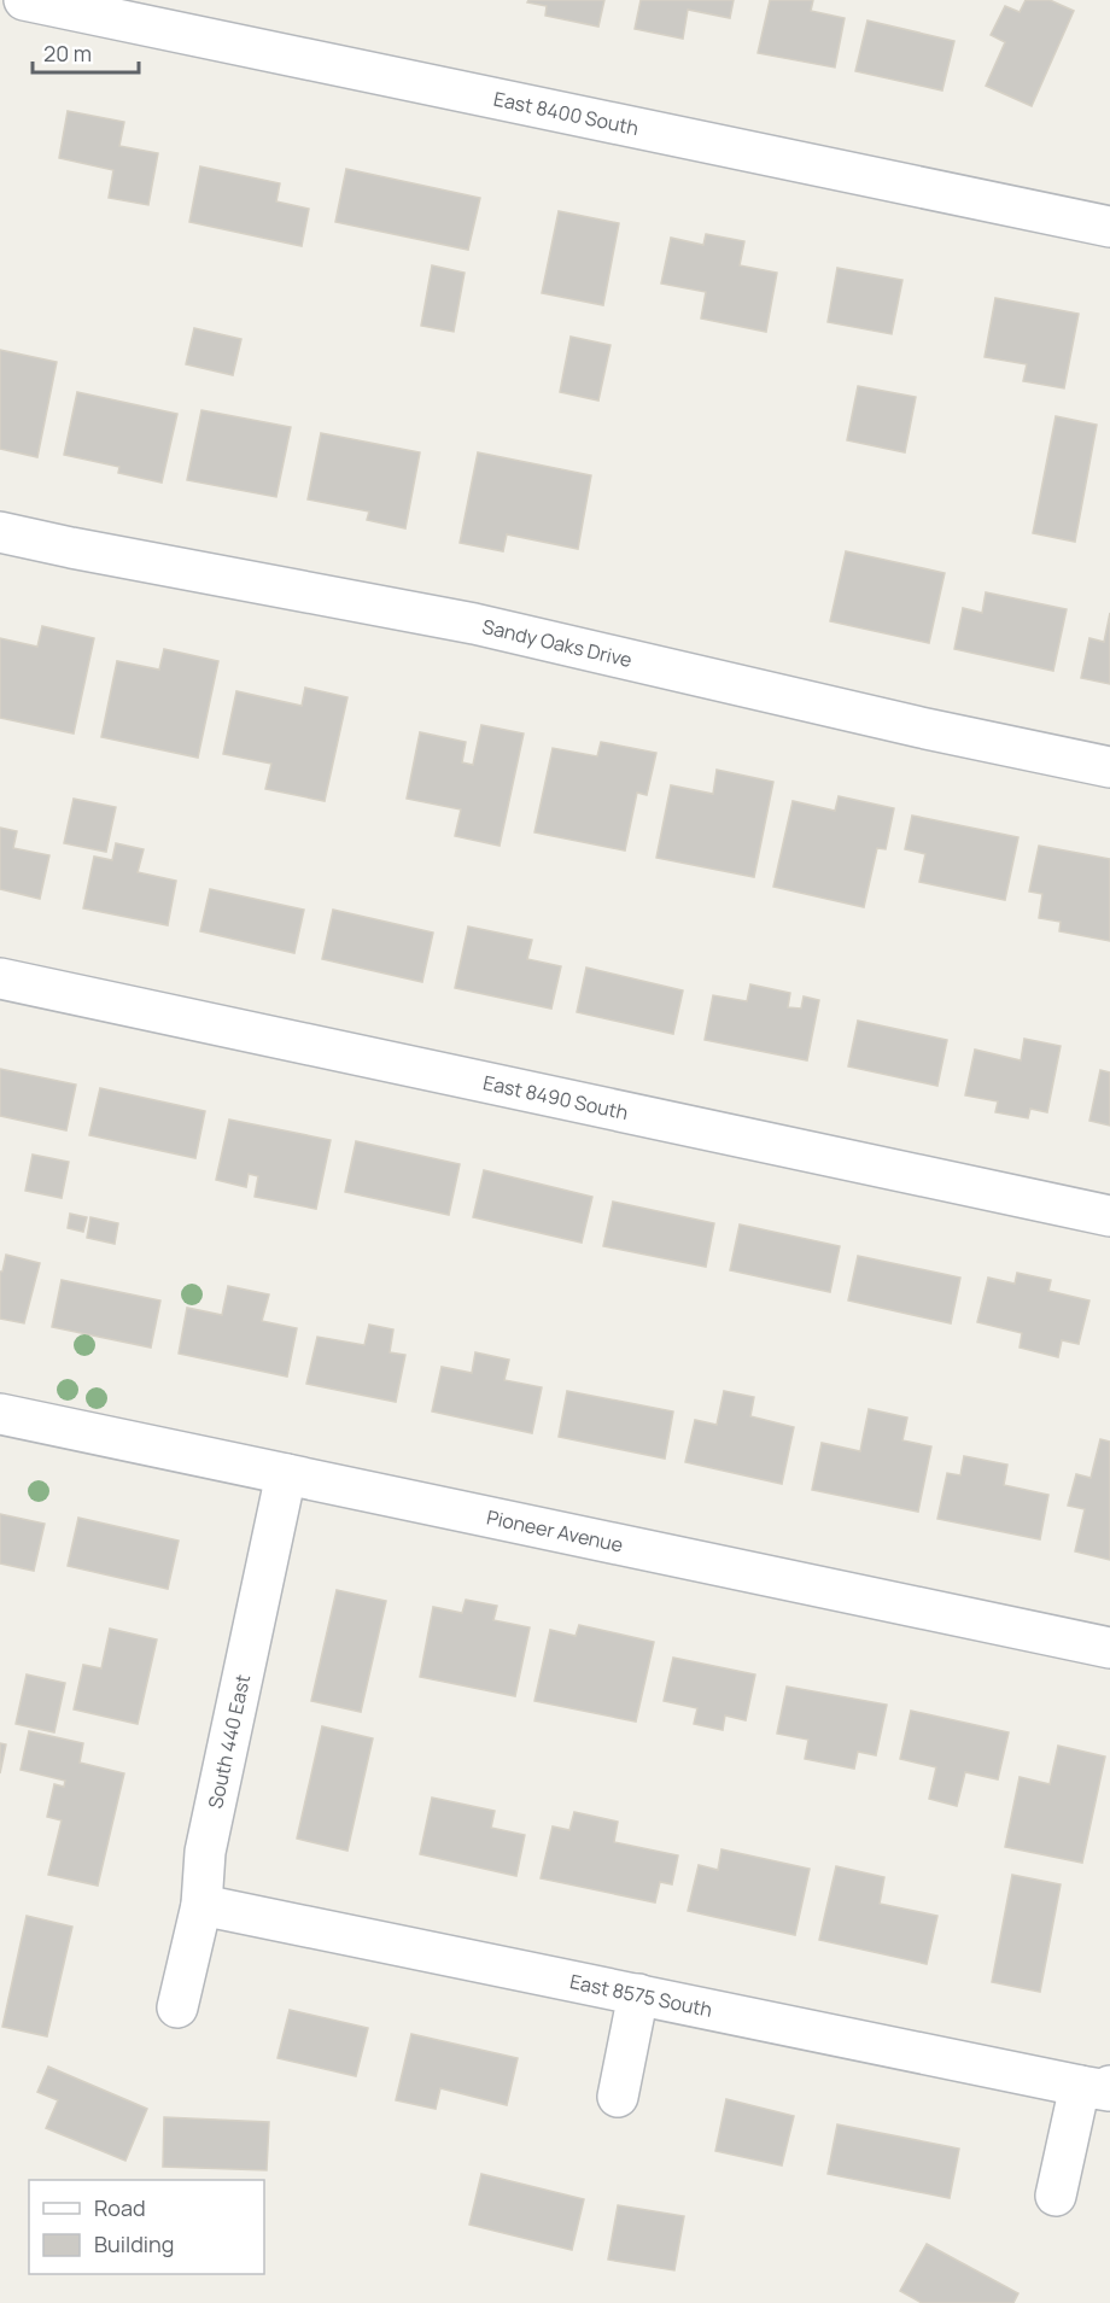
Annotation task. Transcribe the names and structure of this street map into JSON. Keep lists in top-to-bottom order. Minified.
{"streets":{"street":["East 8400 South","Sandy Oaks Drive","East 8490 South","Pioneer Avenue","South 440 East","East 8575 South"]},"crossings":[["Pioneer Avenue","South 440 East"],["South 440 East","East 8575 South"]],"legend":["Road","Building"],"scale_bar":"20 m"}
